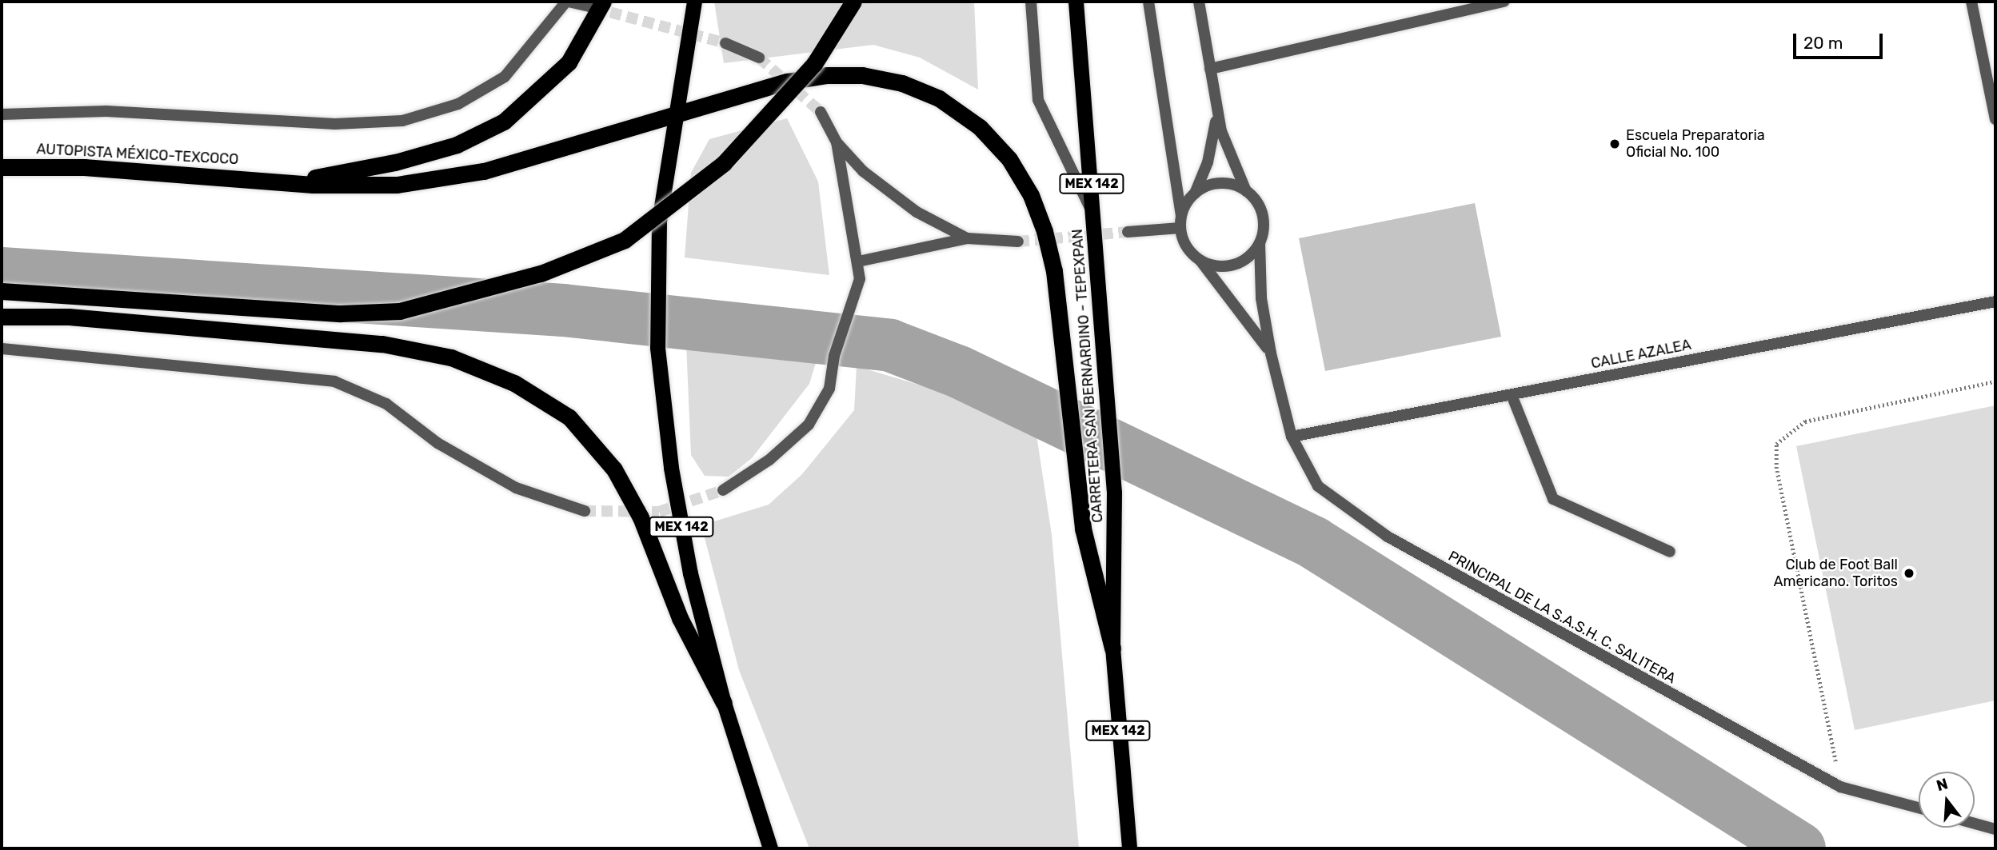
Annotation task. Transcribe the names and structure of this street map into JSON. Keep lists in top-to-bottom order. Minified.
{"streets":{"highway":["AUTOPISTA MÉXICO-TEXCOCO","MEX 142","CARRETERA SAN BERNARDINO - TEPEXPAN"],"street":["CALLE AZALEA","PRINCIPAL DE LA S.A.S.H. C. SALITERA"]},"crossings":[["CALLE AZALEA","PRINCIPAL DE LA S.A.S.H. C. SALITERA"]],"places":["Escuela Preparatoria Oficial No. 100","Club de Foot Ball Americano. Toritos"],"scale_bar":"20 m","north":"top"}
